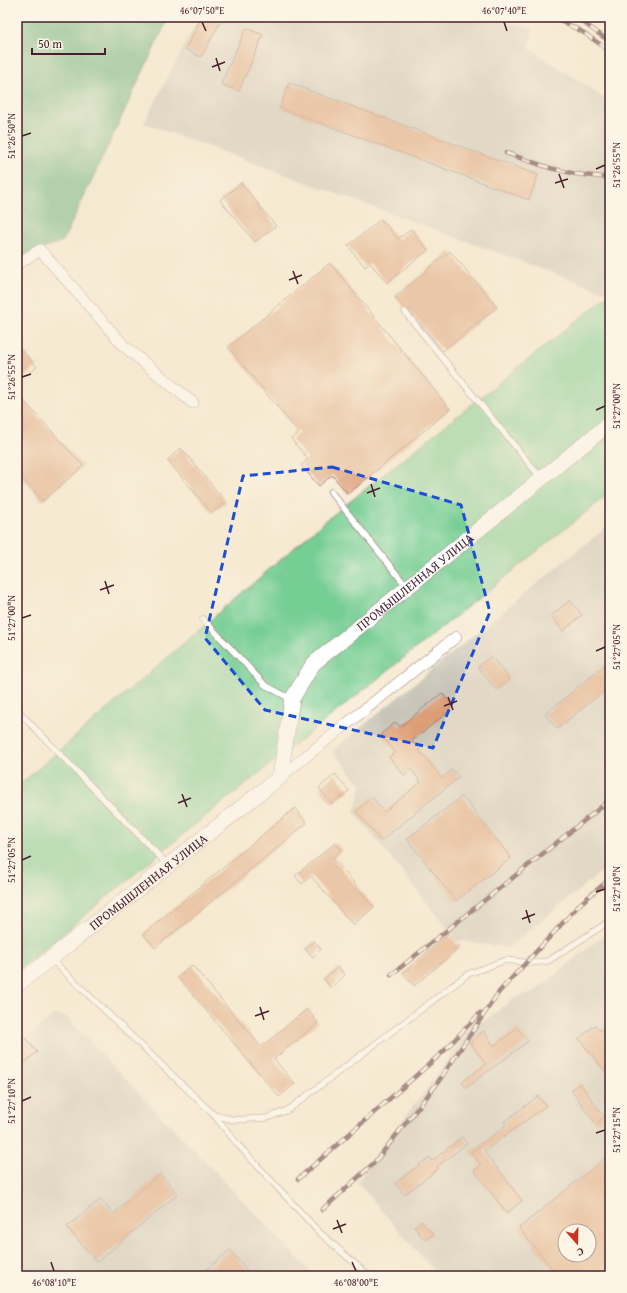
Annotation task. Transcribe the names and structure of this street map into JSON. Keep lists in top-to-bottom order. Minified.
{"streets":{"street":["ПРОМЫШЛЕННАЯ УЛИЦА"]},"scale_bar":"50 m","north":"bottom","coordinates":["46°07'50\"E","46°07'40\"E","51°26'50\"N","51°26'55\"N","51°27'00\"N","51°27'05\"N","51°27'10\"N","51°27'15\"N","46°08'10\"E","46°08'00\"E"]}
